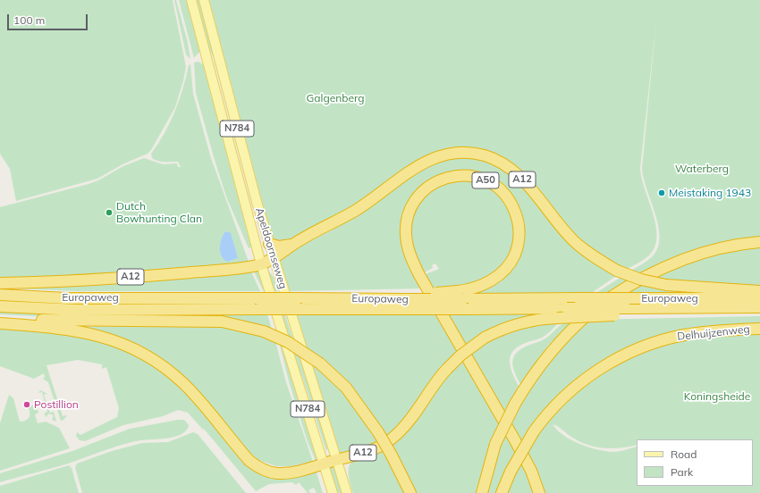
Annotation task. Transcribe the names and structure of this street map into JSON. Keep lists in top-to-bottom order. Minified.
{"streets":{"highway":["A12","A50","Europaweg","Delhuijzenweg"],"main road":["N784","Apeldoornseweg"]},"crossings":[["A12","Apeldoornseweg"],["A12","Europaweg"],["A50","Europaweg"]],"parks":["Galgenberg","Waterberg","Koningsheide"],"places":["Meistaking 1943","Dutch Bowhunting Clan","Postillion"],"legend":["Road","Park"],"scale_bar":"100 m"}
